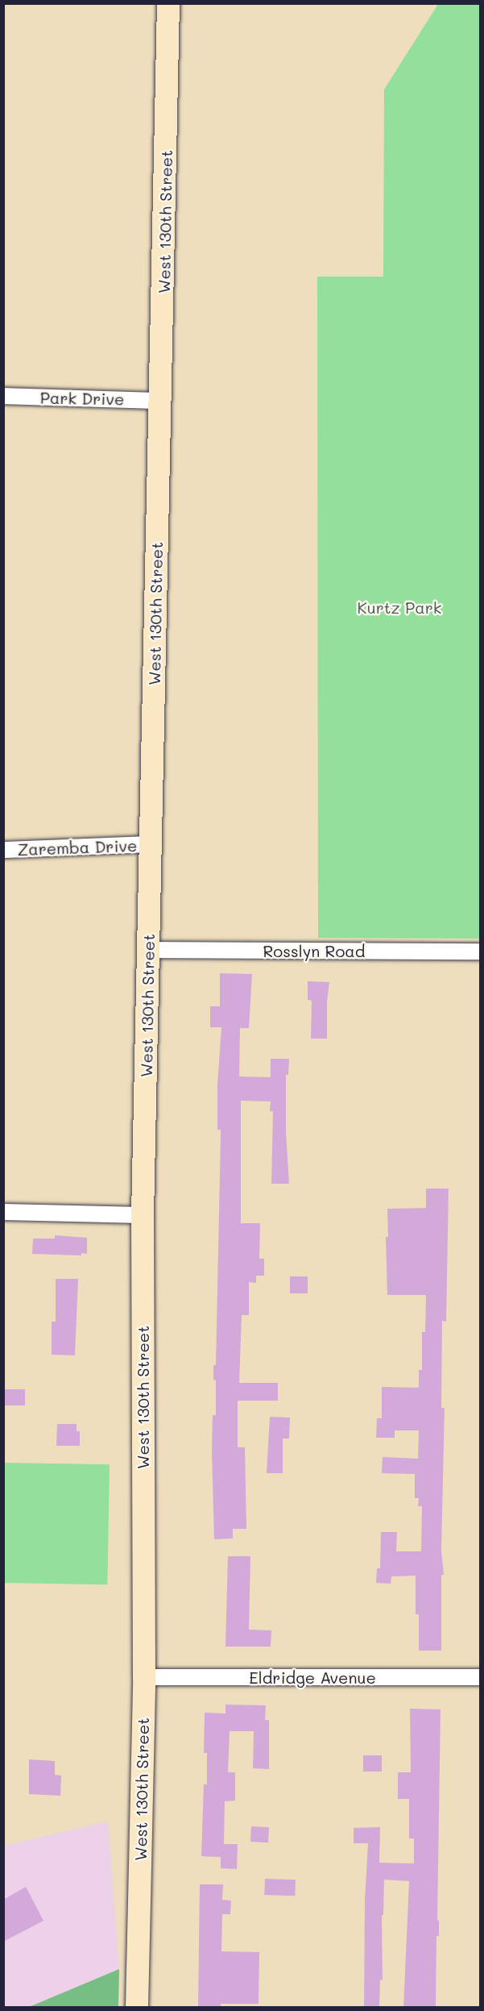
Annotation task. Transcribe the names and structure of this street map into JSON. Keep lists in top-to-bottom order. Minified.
{"streets":{"main road":["West 130th Street"],"street":["Park Drive","Zaremba Drive","Rosslyn Road","Eldridge Avenue"]},"crossings":[["West 130th Street","Park Drive"],["West 130th Street","Zaremba Drive"],["West 130th Street","Rosslyn Road"],["West 130th Street","Eldridge Avenue"]],"parks":["Kurtz Park"]}
